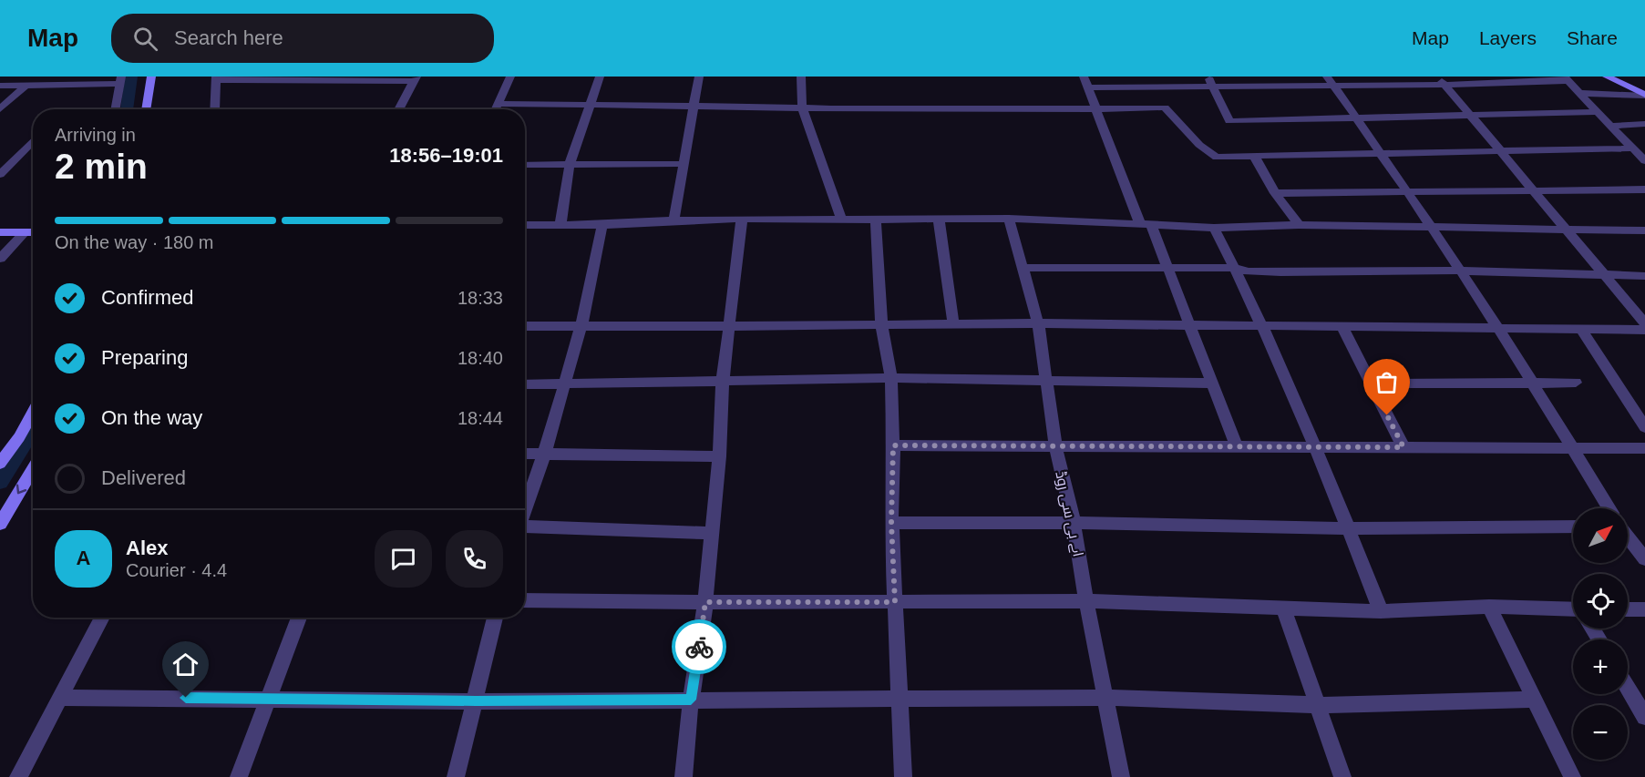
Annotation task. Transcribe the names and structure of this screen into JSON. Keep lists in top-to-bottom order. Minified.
{"streets":{"street":["اے بی سی روڈ"]},"north":"top right","page":{"header":"Map","search":"Search here","nav":["Map","Layers","Share"],"heading":["2 min","Arriving in","18:56–19:01"],"panel":["Alex","Courier · 4.4"],"bar":"On the way · 180 m","list":[["Confirmed","18:33"],["Preparing","18:40"],["On the way","18:44"],"Delivered"],"map_buttons":["+","−"],"round":"A"}}
